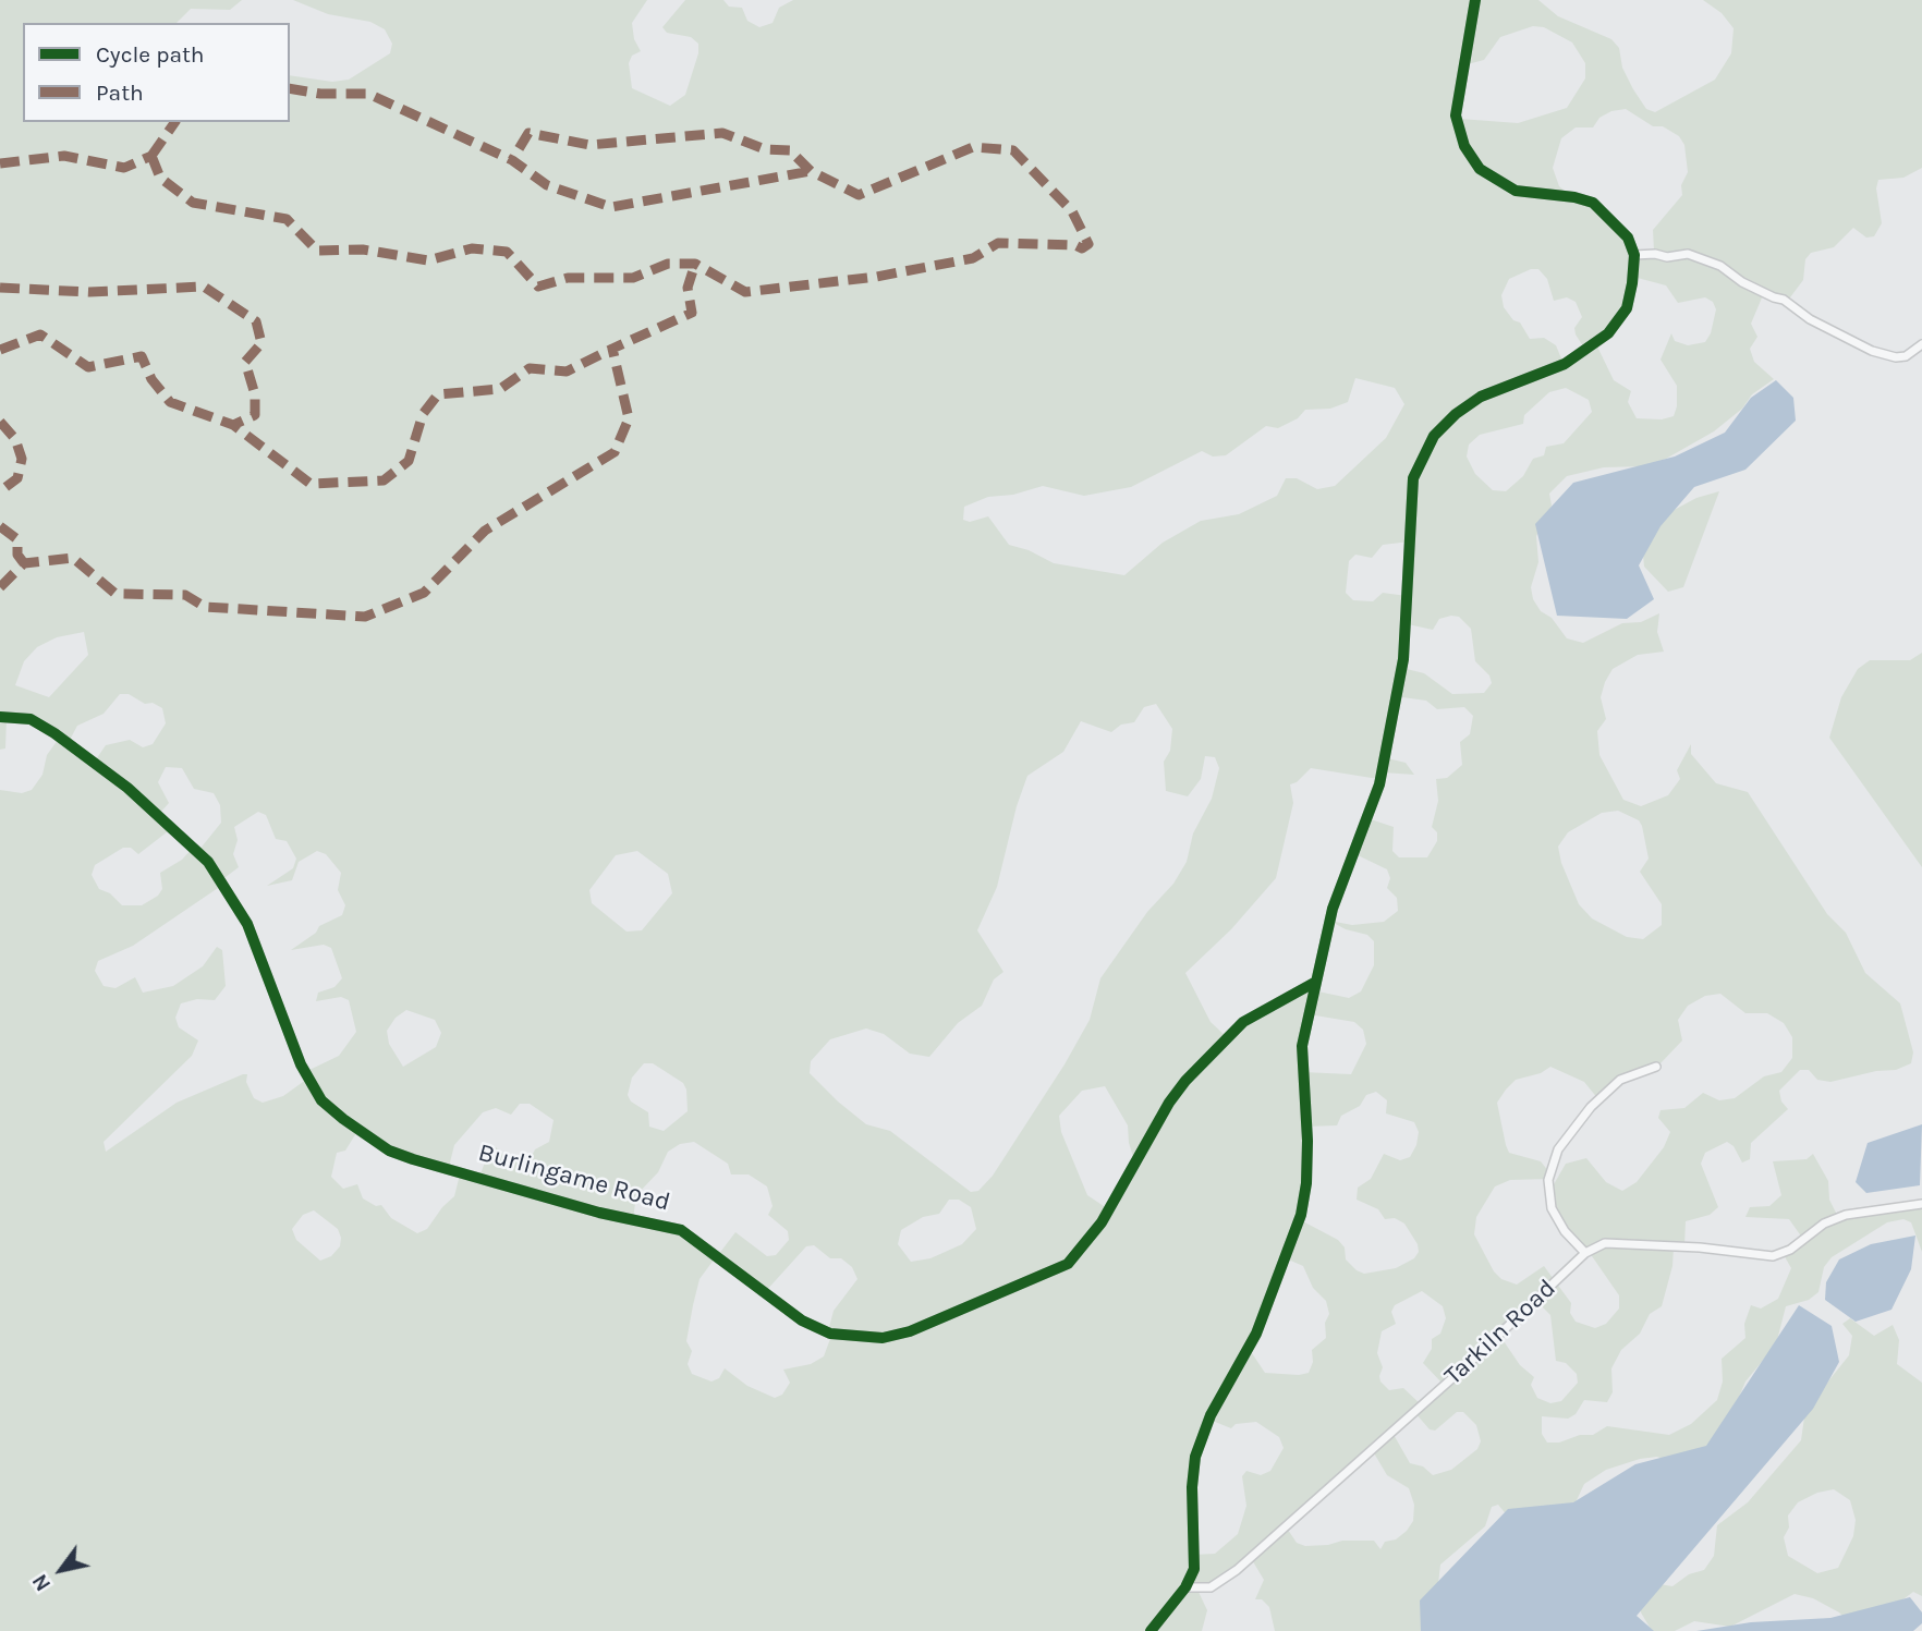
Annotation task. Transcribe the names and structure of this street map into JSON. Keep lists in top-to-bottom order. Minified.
{"streets":{"street":["Burlingame Road","Tarkiln Road"]},"legend":["Cycle path","Path"],"north":"bottom left"}
